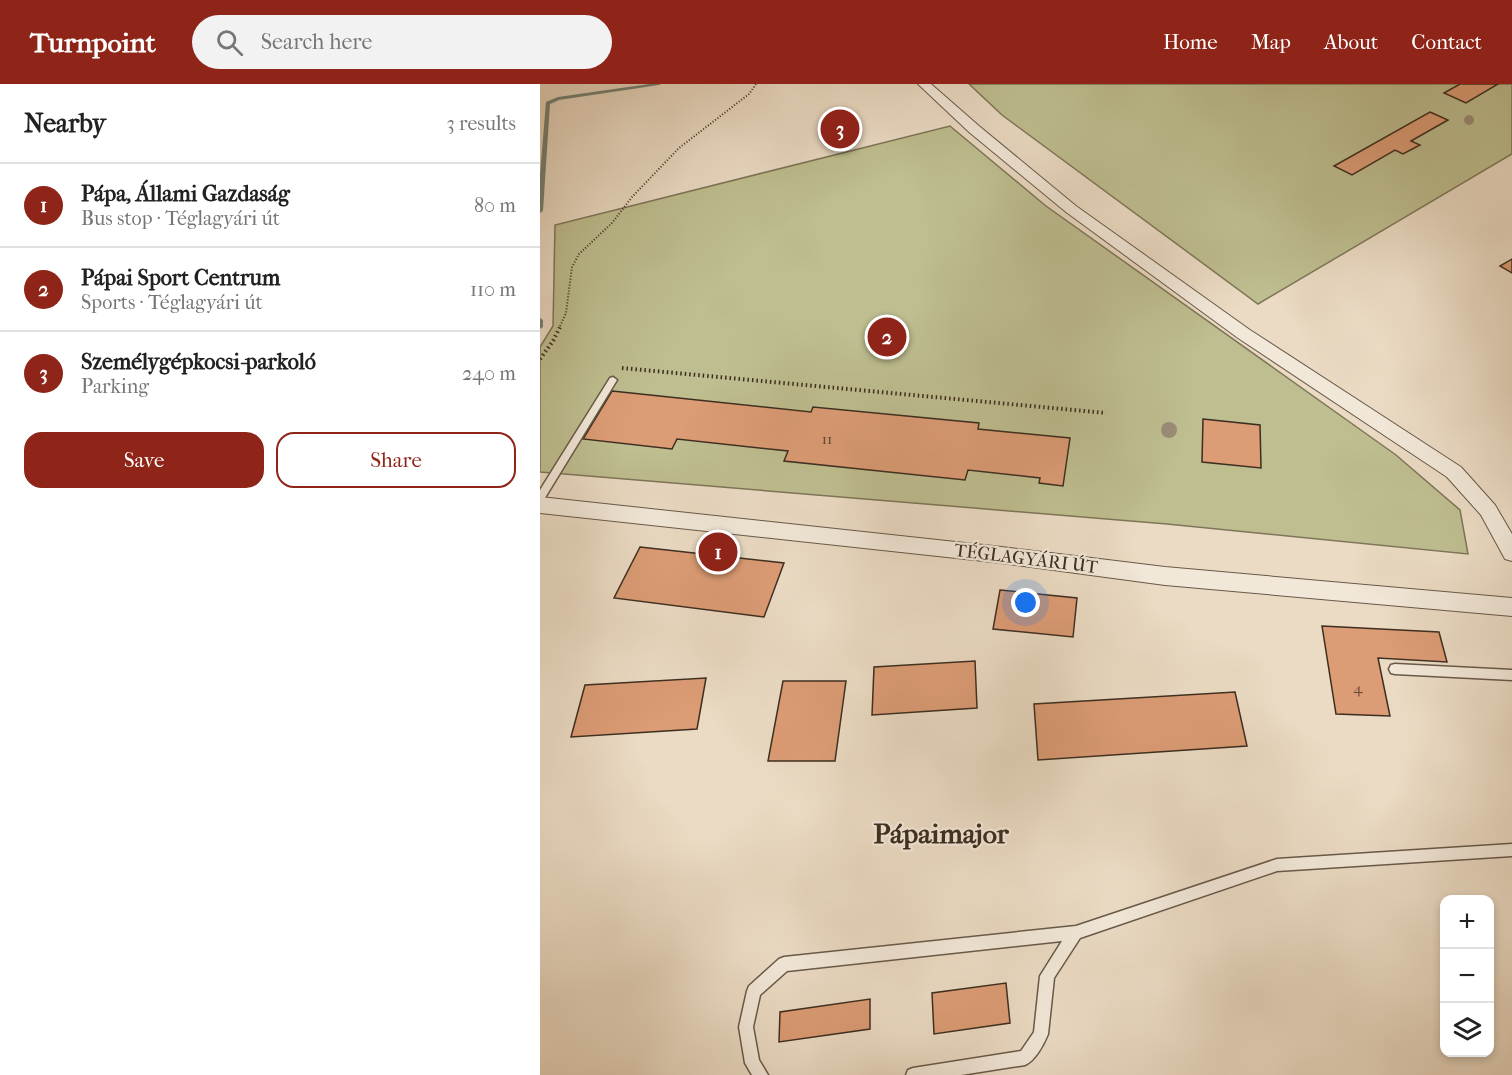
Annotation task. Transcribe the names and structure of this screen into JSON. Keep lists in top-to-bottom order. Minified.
{"streets":{"street":["TÉGLAGYÁRI ÚT"]},"districts":["Pápaimajor"],"house_numbers":["11","4"],"page":{"header":"Turnpoint","search":"Search here","nav":["Home","Map","About","Contact"],"heading":["Nearby","3 results"],"pins":["3","2","1"],"list":[{"mark":"1","name":"Pápa, Állami Gazdaság","note":"Bus stop · Téglagyári út","value":"80 m"},{"mark":"2","name":"Pápai Sport Centrum","note":"Sports · Téglagyári út","value":"110 m"},{"mark":"3","name":"Személygépkocsi-parkoló","note":"Parking","value":"240 m"}],"buttons":["Save","Share"],"map_buttons":["+","−"]}}
